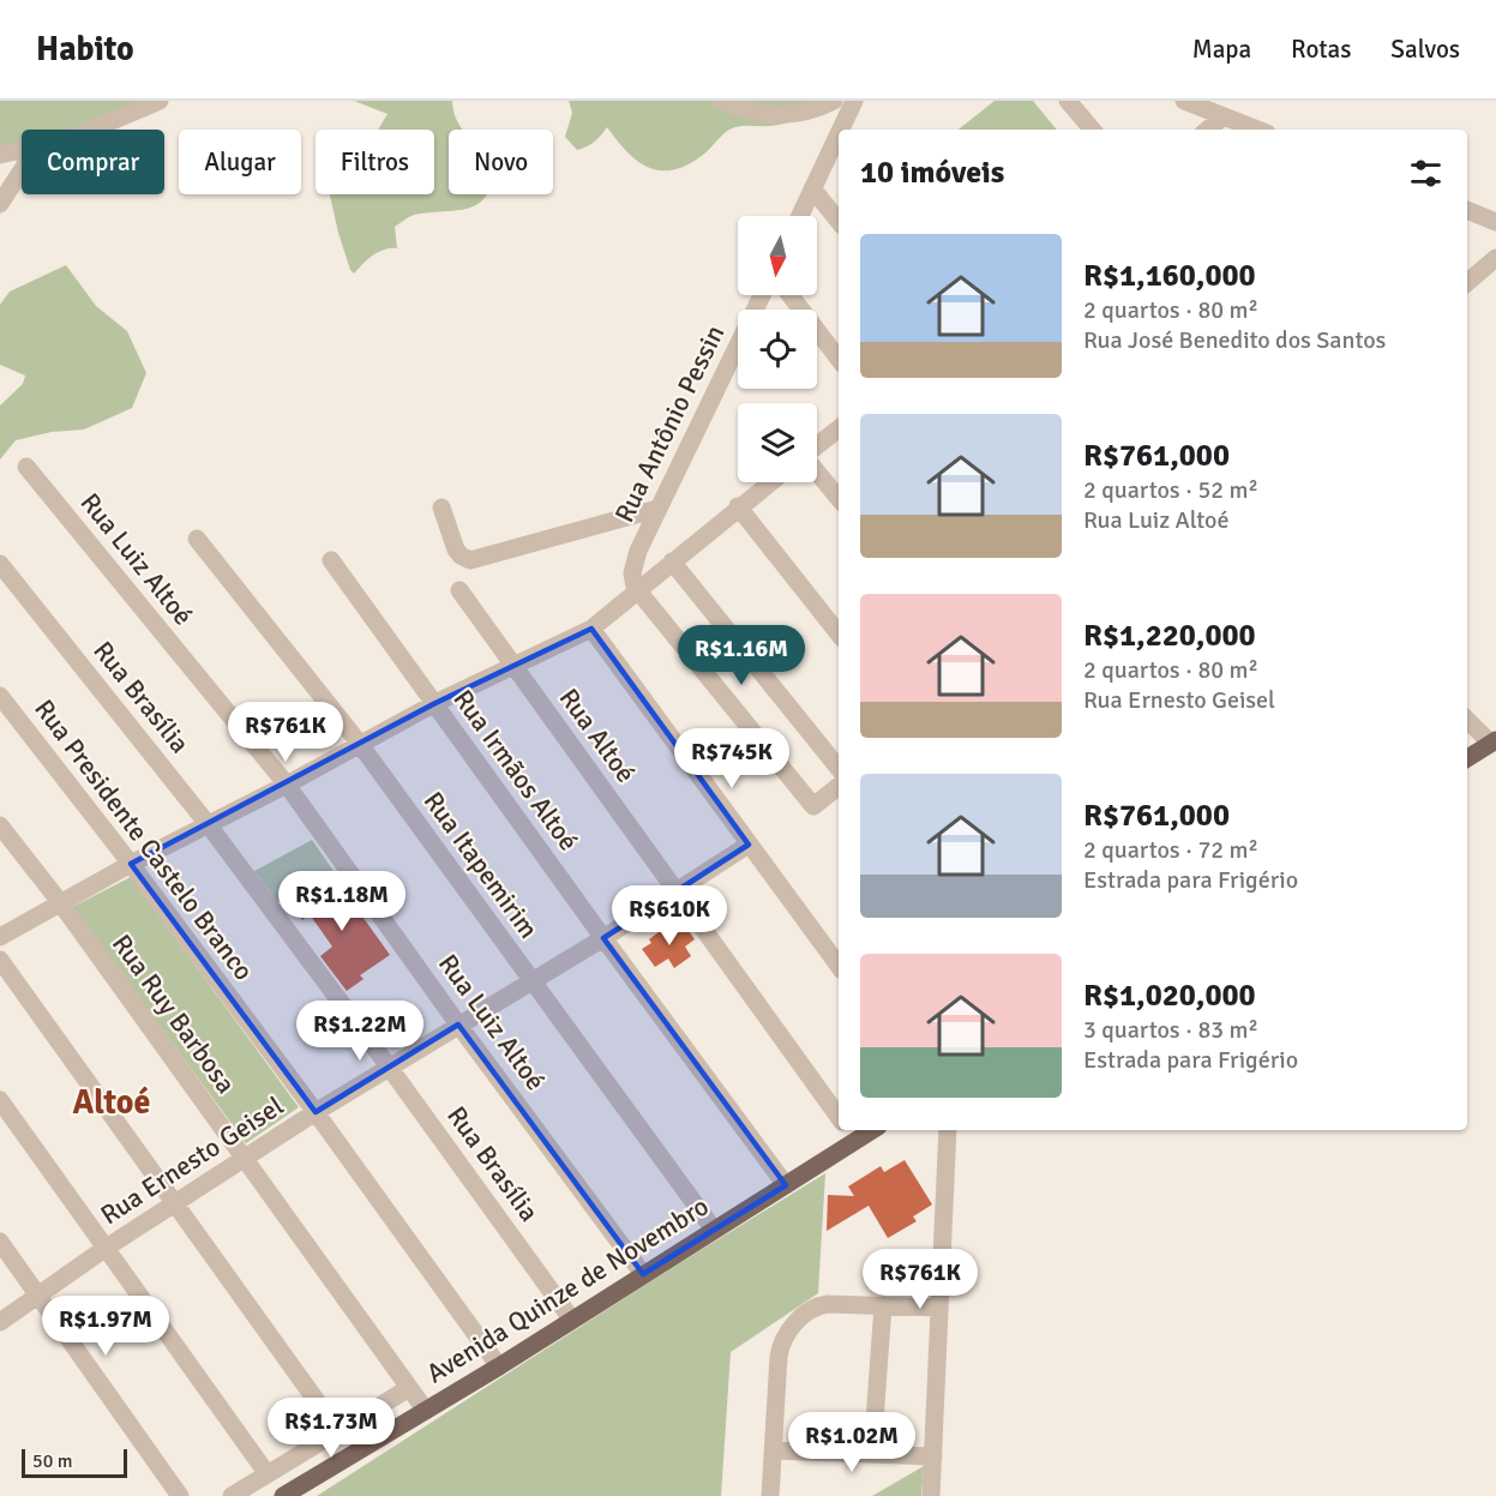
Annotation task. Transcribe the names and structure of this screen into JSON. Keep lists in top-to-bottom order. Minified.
{"streets":{"main road":["Avenida Quinze de Novembro"],"street":["Rua Antônio Pessin","Rua Luiz Altoé","Rua Brasília","Rua Altoé","Rua Irmãos Altoé","Rua Presidente Castelo Branco","Rua Itapemirim","Rua Ruy Barbosa","Rua Ernesto Geisel"]},"crossings":[["Rua Luiz Altoé","Rua Ernesto Geisel"],["Rua Luiz Altoé","Avenida Quinze de Novembro"],["Rua Brasília","Rua Ernesto Geisel"],["Rua Brasília","Avenida Quinze de Novembro"],["Rua Altoé","Rua Ernesto Geisel"],["Rua Irmãos Altoé","Rua Ernesto Geisel"],["Rua Irmãos Altoé","Avenida Quinze de Novembro"],["Rua Presidente Castelo Branco","Rua Ernesto Geisel"],["Rua Presidente Castelo Branco","Avenida Quinze de Novembro"],["Rua Itapemirim","Rua Ernesto Geisel"],["Rua Itapemirim","Avenida Quinze de Novembro"],["Rua Ruy Barbosa","Rua Ernesto Geisel"],["Rua Ruy Barbosa","Avenida Quinze de Novembro"]],"districts":["Altoé"],"scale_bar":"50 m","north":"bottom","page":{"header":"Habito","nav":["Mapa","Rotas","Salvos"],"chip":["Comprar","Alugar","Filtros","Novo"],"heading":"10 imóveis","list":[{"name":"R$1,160,000","note":"2 quartos · 80 m² · Rua José Benedito dos Santos"},{"name":"R$761,000","note":"2 quartos · 52 m² · Rua Luiz Altoé"},{"name":"R$1,220,000","note":"2 quartos · 80 m² · Rua Ernesto Geisel"},{"name":"R$761,000","note":"2 quartos · 72 m² · Estrada para Frigério"},{"name":"R$1,020,000","note":"3 quartos · 83 m² · Estrada para Frigério"}],"price":["R$1.16M","R$761K","R$745K","R$1.18M","R$610K","R$1.22M","R$761K","R$1.97M","R$1.73M","R$1.02M"],"scale":"50 m"}}
